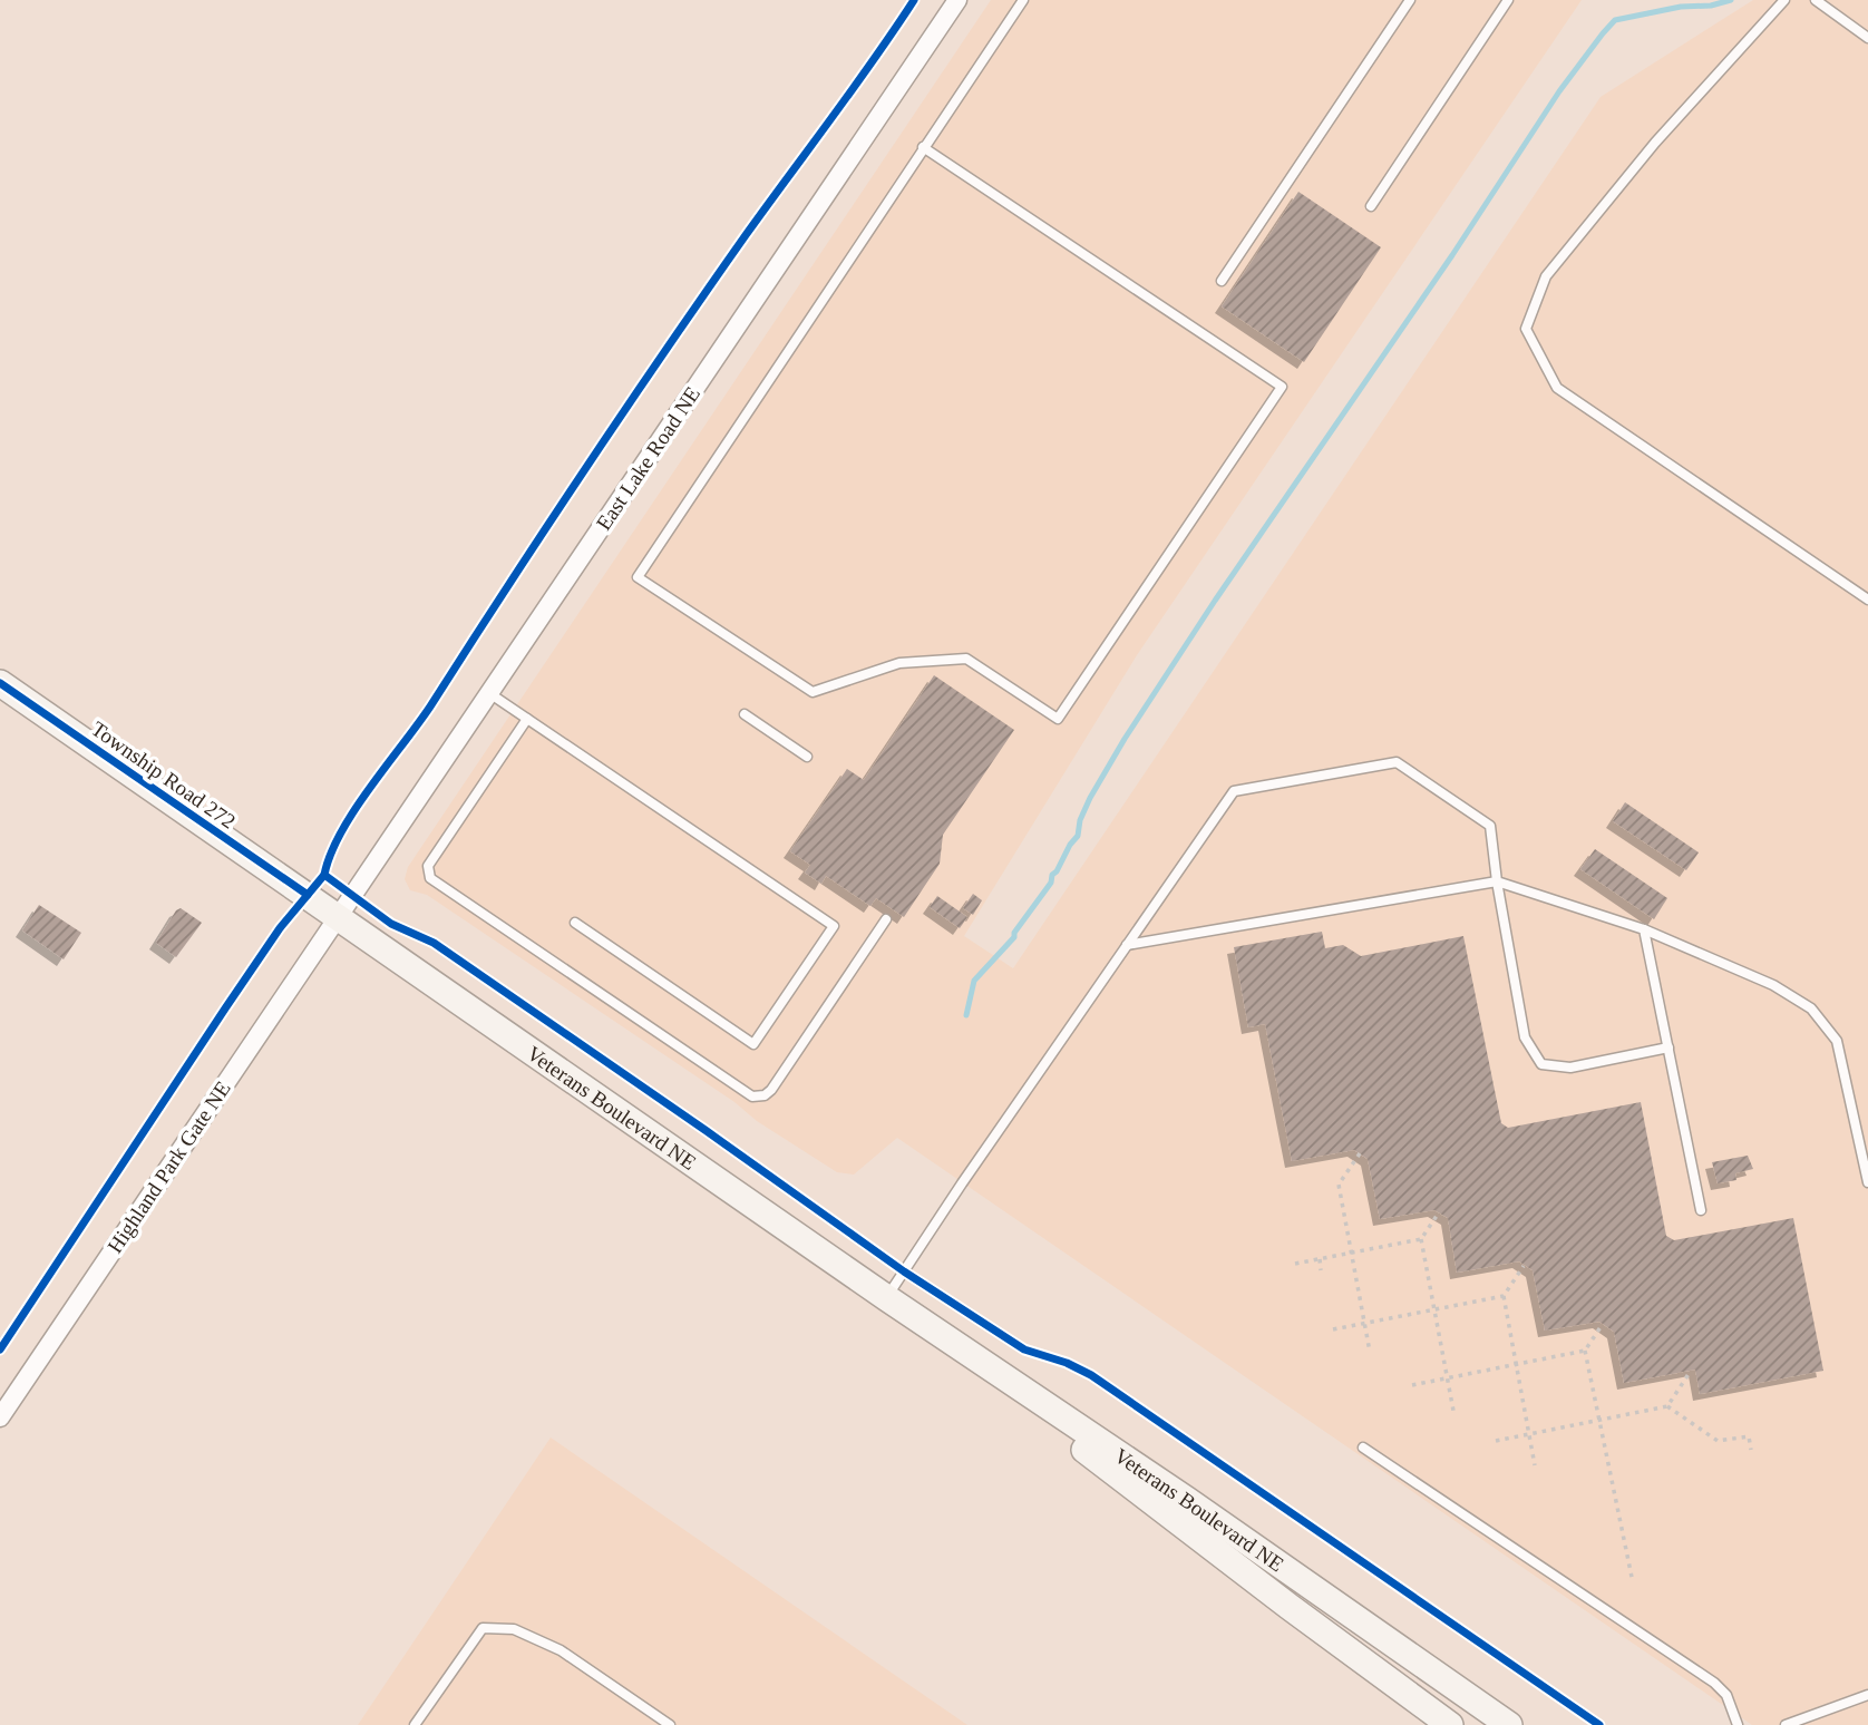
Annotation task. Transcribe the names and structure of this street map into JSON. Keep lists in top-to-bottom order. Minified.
{"streets":{"main road":["Township Road 272","Veterans Boulevard NE"],"street":["East Lake Road NE","Highland Park Gate NE"]},"crossings":[["East Lake Road NE","Township Road 272"],["East Lake Road NE","Veterans Boulevard NE"],["East Lake Road NE","Highland Park Gate NE"],["Township Road 272","Veterans Boulevard NE"],["Township Road 272","Highland Park Gate NE"],["Veterans Boulevard NE","Highland Park Gate NE"]]}
